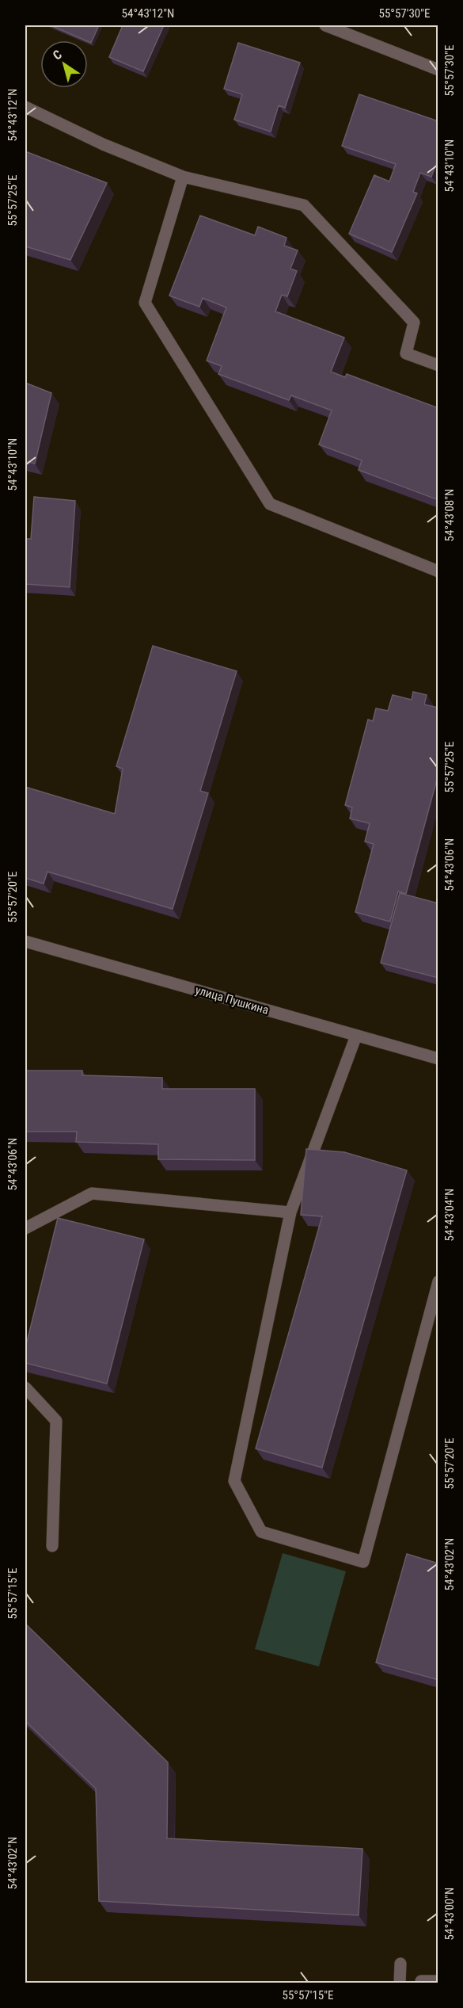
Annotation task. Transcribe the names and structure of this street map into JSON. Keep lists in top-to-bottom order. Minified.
{"streets":{"street":["улица Пушкина"]},"north":"top left","coordinates":["54°43'12\"N","55°57'30\"E","54°43'10\"N","55°57'25\"E","54°43'08\"N","54°43'06\"N","55°57'20\"E","54°43'04\"N","54°43'02\"N","55°57'15\"E","54°43'00\"N"]}
